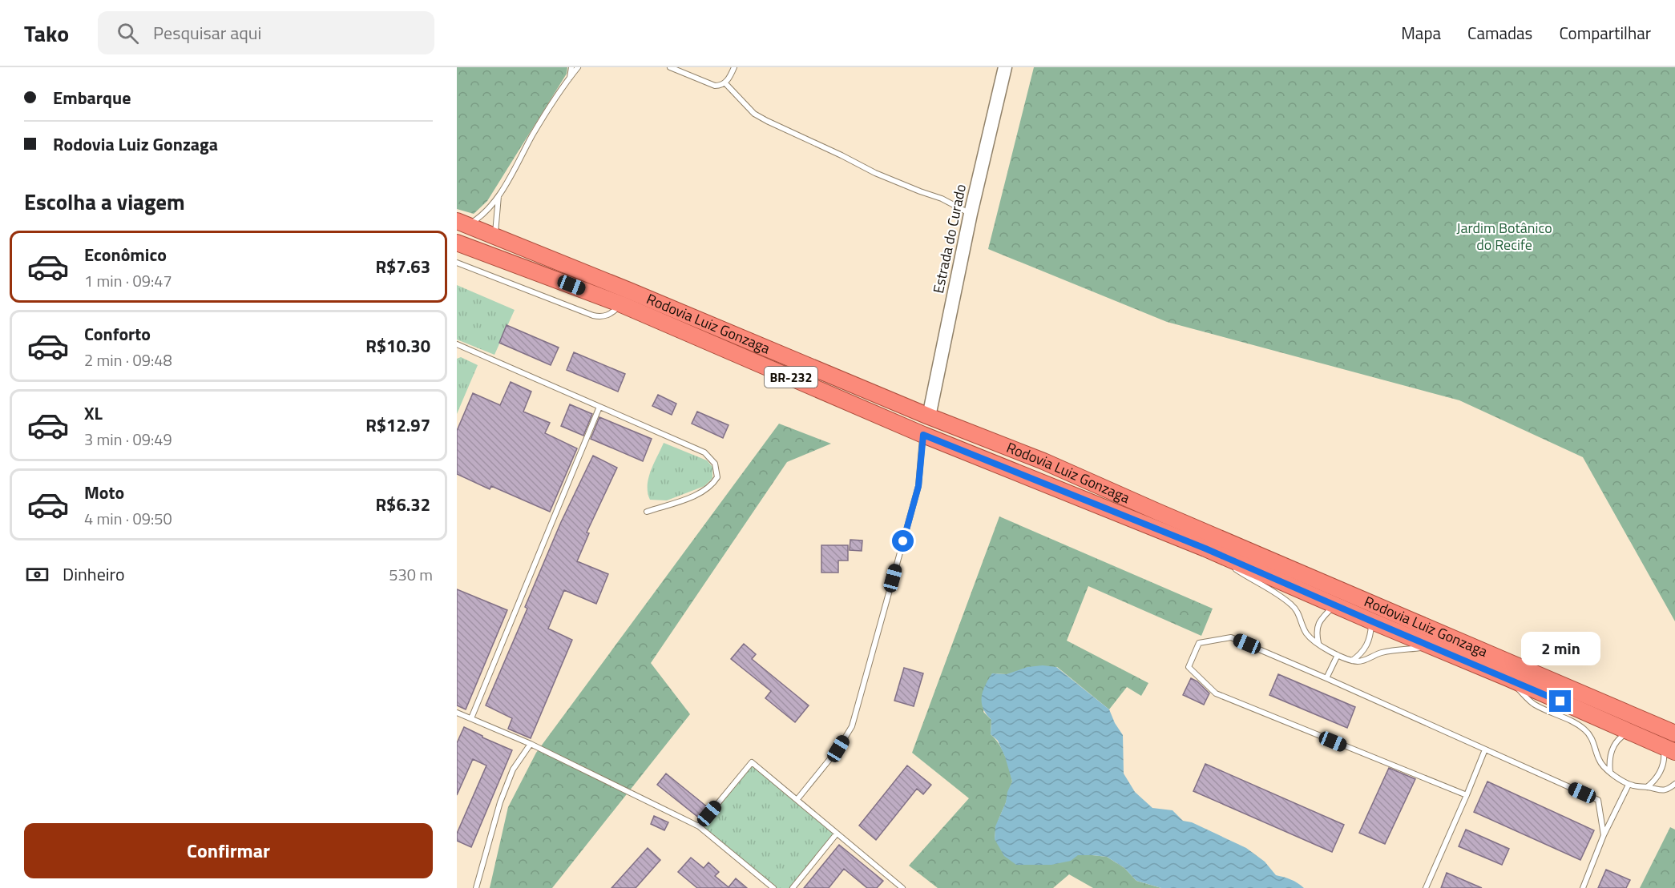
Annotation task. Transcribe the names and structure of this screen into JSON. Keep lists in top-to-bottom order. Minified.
{"streets":{"highway":["Rodovia Luiz Gonzaga","BR-232"],"main road":["Estrada do Curado"]},"crossings":[["Estrada do Curado","Rodovia Luiz Gonzaga"]],"parks":["Jardim Botânico do Recife"],"page":{"header":"Tako","search":"Pesquisar aqui","nav":["Mapa","Camadas","Compartilhar"],"banner":["Embarque","Rodovia Luiz Gonzaga"],"heading":"Escolha a viagem","list":[{"name":"Econômico","note":"1 min · 09:47","value":"R$7.63"},{"name":"Conforto","note":"2 min · 09:48","value":"R$10.30"},{"name":"XL","note":"3 min · 09:49","value":"R$12.97"},{"name":"Moto","note":"4 min · 09:50","value":"R$6.32"}],"pay":["Dinheiro","530 m"],"bubble":"2 min","buttons":"Confirmar"}}
